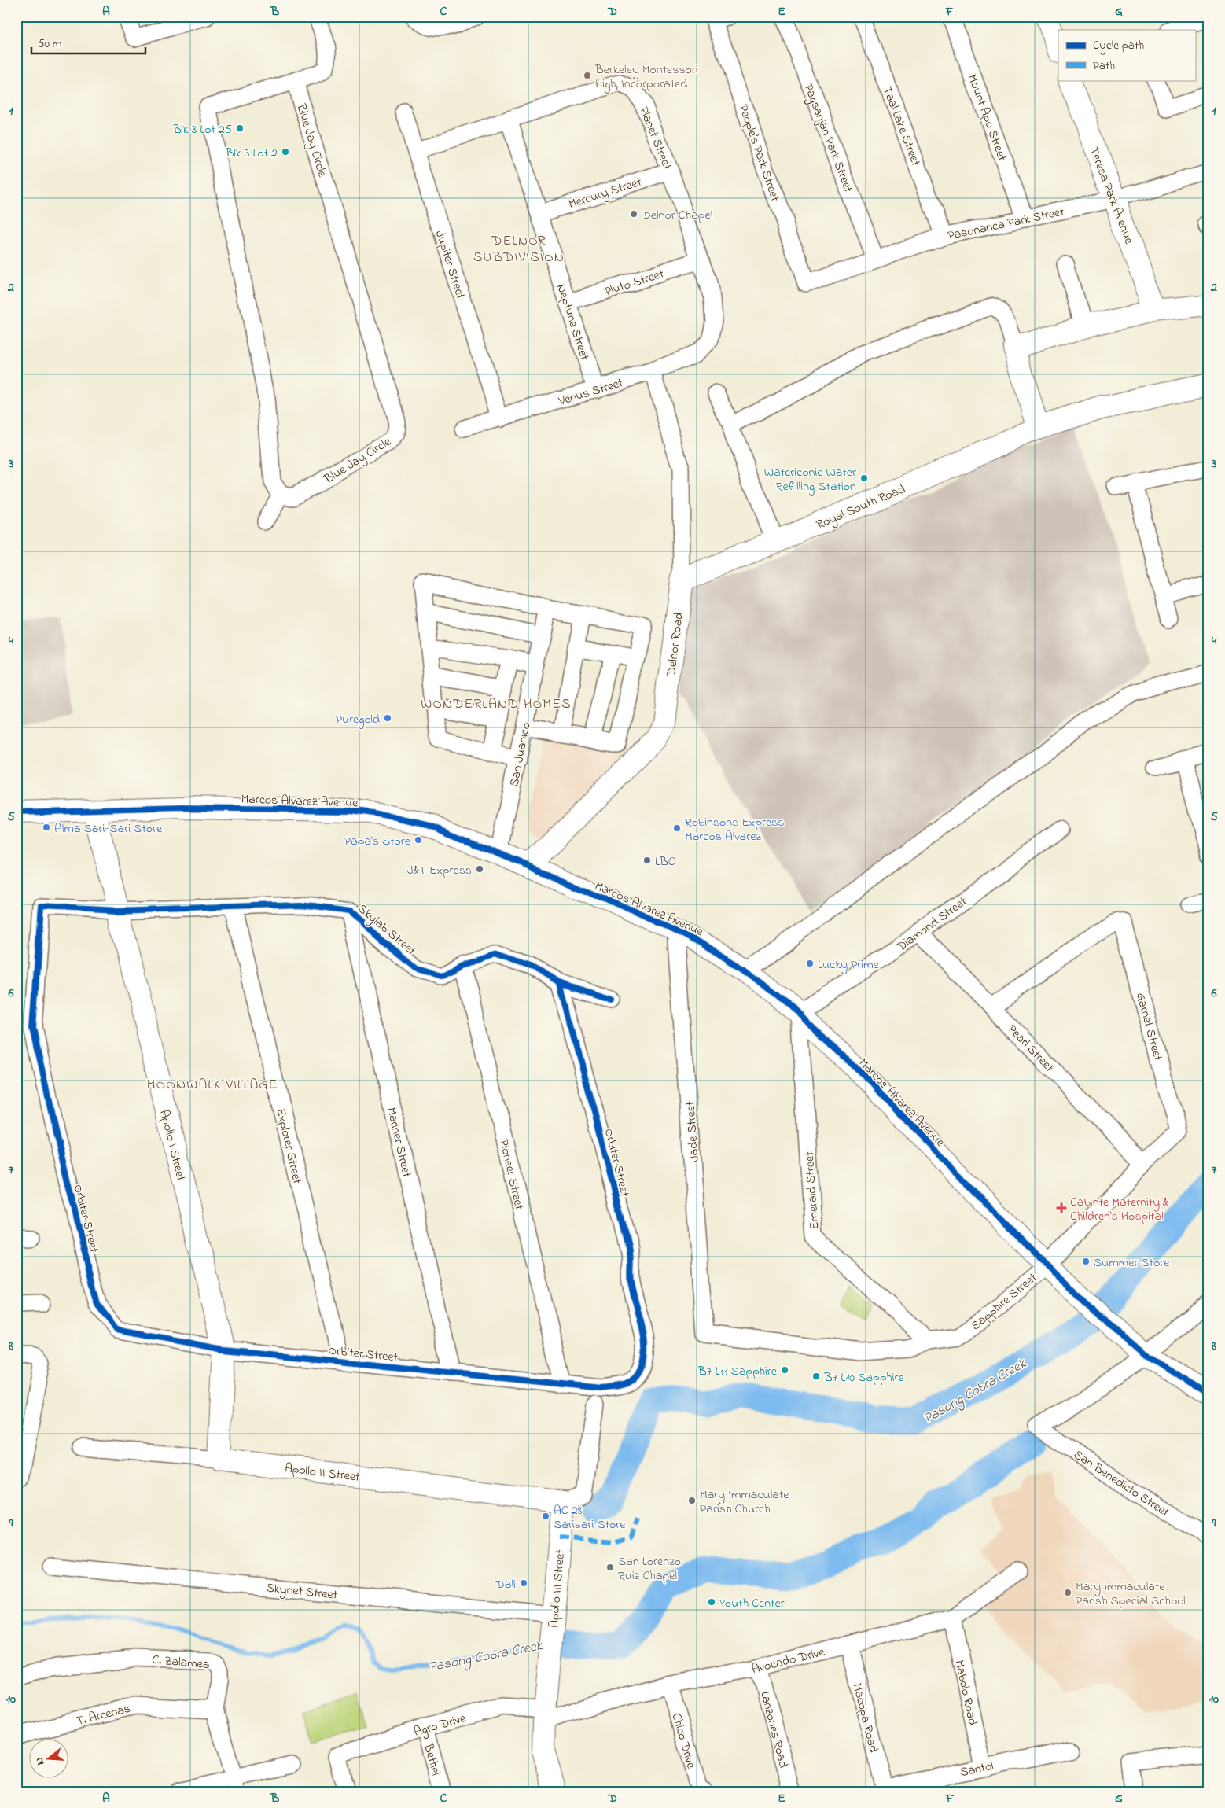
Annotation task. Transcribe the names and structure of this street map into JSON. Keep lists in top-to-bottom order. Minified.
{"streets":{"street":["Mount Apo Street","Taal Lake Street","Planet Street","Pagsanjan Park Street","Blue Jay Circle","People's Park Street","Mercury Street","Teresa Park Avenue","Pasonanca Park Street","Jupiter Street","Pluto Street","Neptune Street","Venus Street","Royal South Road","Delnor Road","San Juanico","Marcos Alvarez Avenue","Diamond Street","Skylab Street","Garnet Street","Pearl Street","Jade Street","Mariner Street","Apollo I Street","Explorer Street","Orbiter Street","Pioneer Street","Emerald Street","Sapphire Street","Apollo II Street","San Benedicto Street","Apollo III Street","Skynet Street","Avocado Drive","C. Zalamea","Mabolo Road","T. Arcenas","Macopa Road","Agro Drive","Lanzones Road","Chico Drive","Bethel","Santol"]},"crossings":[["Mount Apo Street","Pasonanca Park Street"],["Taal Lake Street","Pasonanca Park Street"],["Planet Street","Mercury Street"],["Planet Street","Jupiter Street"],["Planet Street","Pluto Street"],["Planet Street","Neptune Street"],["Planet Street","Venus Street"],["Pagsanjan Park Street","Pasonanca Park Street"],["People's Park Street","Pasonanca Park Street"],["Mercury Street","Neptune Street"],["Teresa Park Avenue","Pasonanca Park Street"],["Jupiter Street","Venus Street"],["Pluto Street","Neptune Street"],["Neptune Street","Venus Street"],["Venus Street","Delnor Road"],["Royal South Road","Delnor Road"],["Delnor Road","Marcos Alvarez Avenue"],["San Juanico","Marcos Alvarez Avenue"],["Marcos Alvarez Avenue","Diamond Street"],["Marcos Alvarez Avenue","Jade Street"],["Marcos Alvarez Avenue","Apollo I Street"],["Marcos Alvarez Avenue","Emerald Street"],["Marcos Alvarez Avenue","Sapphire Street"],["Marcos Alvarez Avenue","San Benedicto Street"],["Diamond Street","Pearl Street"],["Diamond Street","Emerald Street"],["Skylab Street","Mariner Street"],["Skylab Street","Apollo I Street"],["Skylab Street","Explorer Street"],["Skylab Street","Orbiter Street"],["Skylab Street","Pioneer Street"],["Garnet Street","Pearl Street"],["Garnet Street","Sapphire Street"],["Pearl Street","Sapphire Street"],["Jade Street","Sapphire Street"],["Mariner Street","Orbiter Street"],["Apollo I Street","Orbiter Street"],["Apollo I Street","Apollo II Street"],["Explorer Street","Orbiter Street"],["Orbiter Street","Pioneer Street"],["Emerald Street","Sapphire Street"],["Apollo II Street","Apollo III Street"],["Apollo III Street","Skynet Street"],["Apollo III Street","Avocado Drive"],["Apollo III Street","Agro Drive"],["Avocado Drive","Mabolo Road"],["Avocado Drive","Macopa Road"],["Avocado Drive","Agro Drive"],["Avocado Drive","Lanzones Road"],["Avocado Drive","Chico Drive"],["C. Zalamea","T. Arcenas"],["Mabolo Road","Santol"],["Macopa Road","Santol"],["Agro Drive","Bethel"]],"districts":["DELNOR SUBDIVISION","WONDERLAND HOMES","MOONWALK VILLAGE"],"water":["Pasong Cobra Creek"],"places":{"other":["Berkeley Montessori High, Incorporated","Blk 3 Lot 25","Blk 3 Lot 2","Delnor Chapel","Watericonic Water Refilling Station","Puregold","Alma Sari-Sari Store","Robinsons Express Marcos Alvarez","Papa's Store","LBC","J&T Express","Lucky Prime","Summer Store","B7 L11 Sapphire","B7 L10 Sapphire","Mary Immaculate Parish Church","AC 28 Sarisari Store","San Lorenzo Ruiz Chapel","Dali","Mary Immaculate Parish Special School","Youth Center"],"health":["Cabinte Maternity & Children's Hospital"]},"legend":["Cycle path","Path"],"scale_bar":"50 m","north":"left","grid":{"columns":["A","B","C","D","E","F","G"],"rows":["1","2","3","4","5","6","7","8","9","10"]}}
